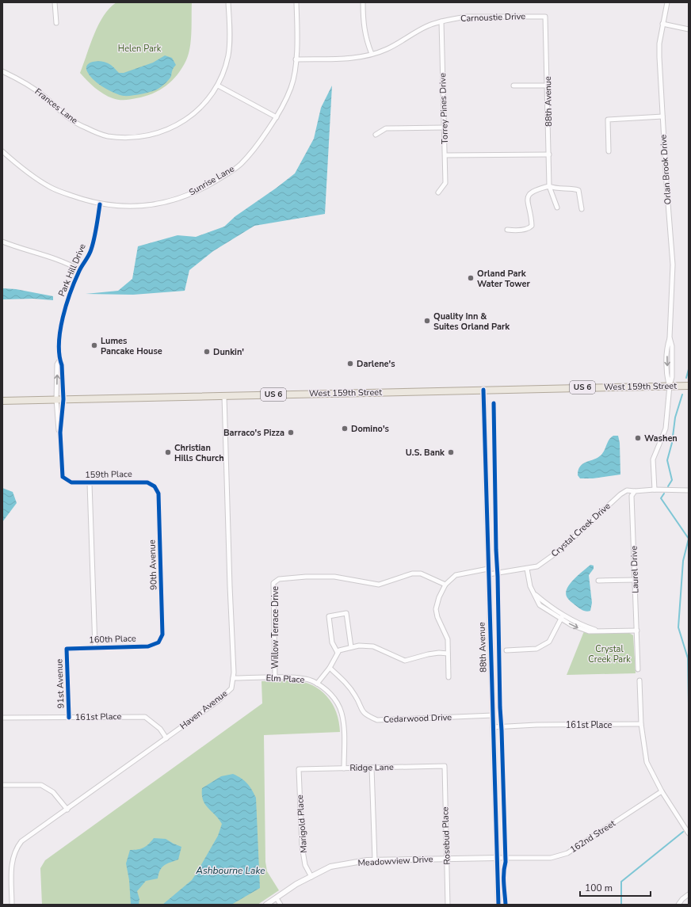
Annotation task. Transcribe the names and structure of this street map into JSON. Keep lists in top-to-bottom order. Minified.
{"streets":{"main road":["West 159th Street","US 6"],"street":["Carnoustie Drive","88th Avenue","Frances Lane","Torrey Pines Drive","Orlan Brook Drive","Sunrise Lane","Park Hill Drive","159th Place","Crystal Creek Drive","90th Avenue","Laurel Drive","Willow Terrace Drive","160th Place","Elm Place","91st Avenue","Haven Avenue","161st Place","Cedarwood Drive","Ridge Lane","Marigold Place","Rosebud Place","162nd Street","Meadowview Drive"]},"crossings":[["Carnoustie Drive","88th Avenue"],["Carnoustie Drive","Torrey Pines Drive"],["Carnoustie Drive","Sunrise Lane"],["88th Avenue","West 159th Street"],["88th Avenue","Crystal Creek Drive"],["88th Avenue","161st Place"],["88th Avenue","Cedarwood Drive"],["88th Avenue","162nd Street"],["88th Avenue","Meadowview Drive"],["Orlan Brook Drive","West 159th Street"],["Sunrise Lane","Park Hill Drive"],["Park Hill Drive","West 159th Street"],["West 159th Street","Haven Avenue"],["159th Place","90th Avenue"],["Crystal Creek Drive","Laurel Drive"],["Crystal Creek Drive","Willow Terrace Drive"],["90th Avenue","160th Place"],["Willow Terrace Drive","Elm Place"],["160th Place","91st Avenue"],["Elm Place","Haven Avenue"],["Elm Place","Ridge Lane"],["91st Avenue","161st Place"],["Haven Avenue","161st Place"],["Ridge Lane","Marigold Place"],["Ridge Lane","Rosebud Place"],["Marigold Place","Meadowview Drive"],["Rosebud Place","Meadowview Drive"],["162nd Street","Meadowview Drive"]],"water":["Ashbourne Lake"],"parks":["Helen Park","Crystal Creek Park"],"places":["Orland Park Water Tower","Quality Inn & Suites Orland Park","Lumes Pancake House","Dunkin'","Darlene's","Domino's","Barraco's Pizza","Washen","Christian Hills Church","U.S. Bank"],"scale_bar":"100 m"}
